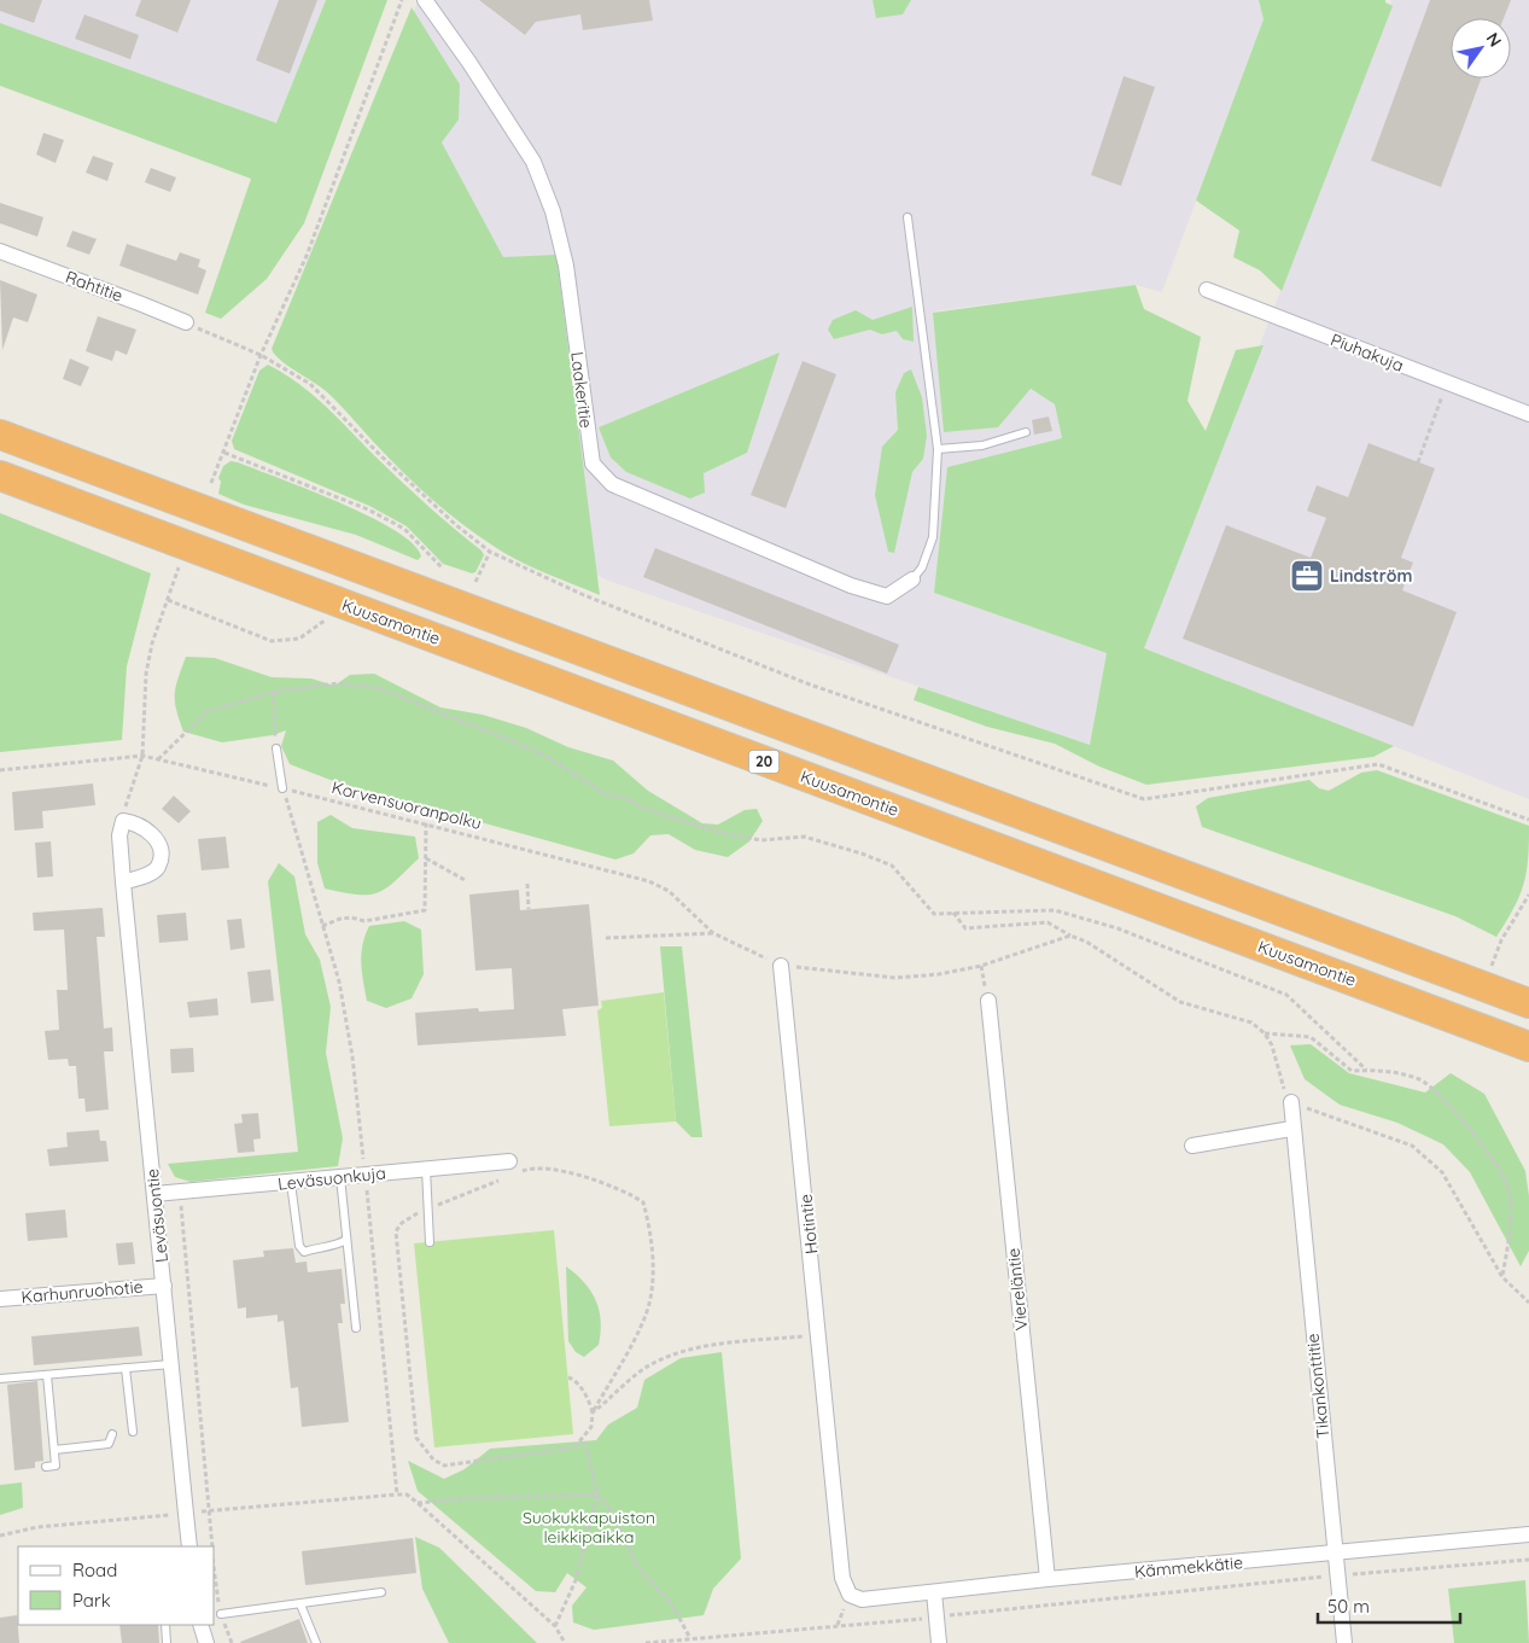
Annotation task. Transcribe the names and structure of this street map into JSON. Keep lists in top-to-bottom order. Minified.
{"streets":{"highway":["Kuusamontie","20"],"street":["Rahtitie","Piuhakuja","Laakeritie","Leväsuonkuja","Leväsuontie","Hotintie","Viereläntie","Karhunruohotie","Tikankonttitie","Kämmekkätie"],"path":["Korvensuoranpolku"]},"crossings":[["Korvensuoranpolku","Hotintie"],["Leväsuonkuja","Leväsuontie"],["Leväsuontie","Karhunruohotie"],["Hotintie","Kämmekkätie"],["Viereläntie","Kämmekkätie"],["Tikankonttitie","Kämmekkätie"]],"parks":["Suokukkapuiston leikkipaikka"],"places":{"office":["Lindström"]},"legend":["Road","Park"],"scale_bar":"50 m","north":"top right"}
